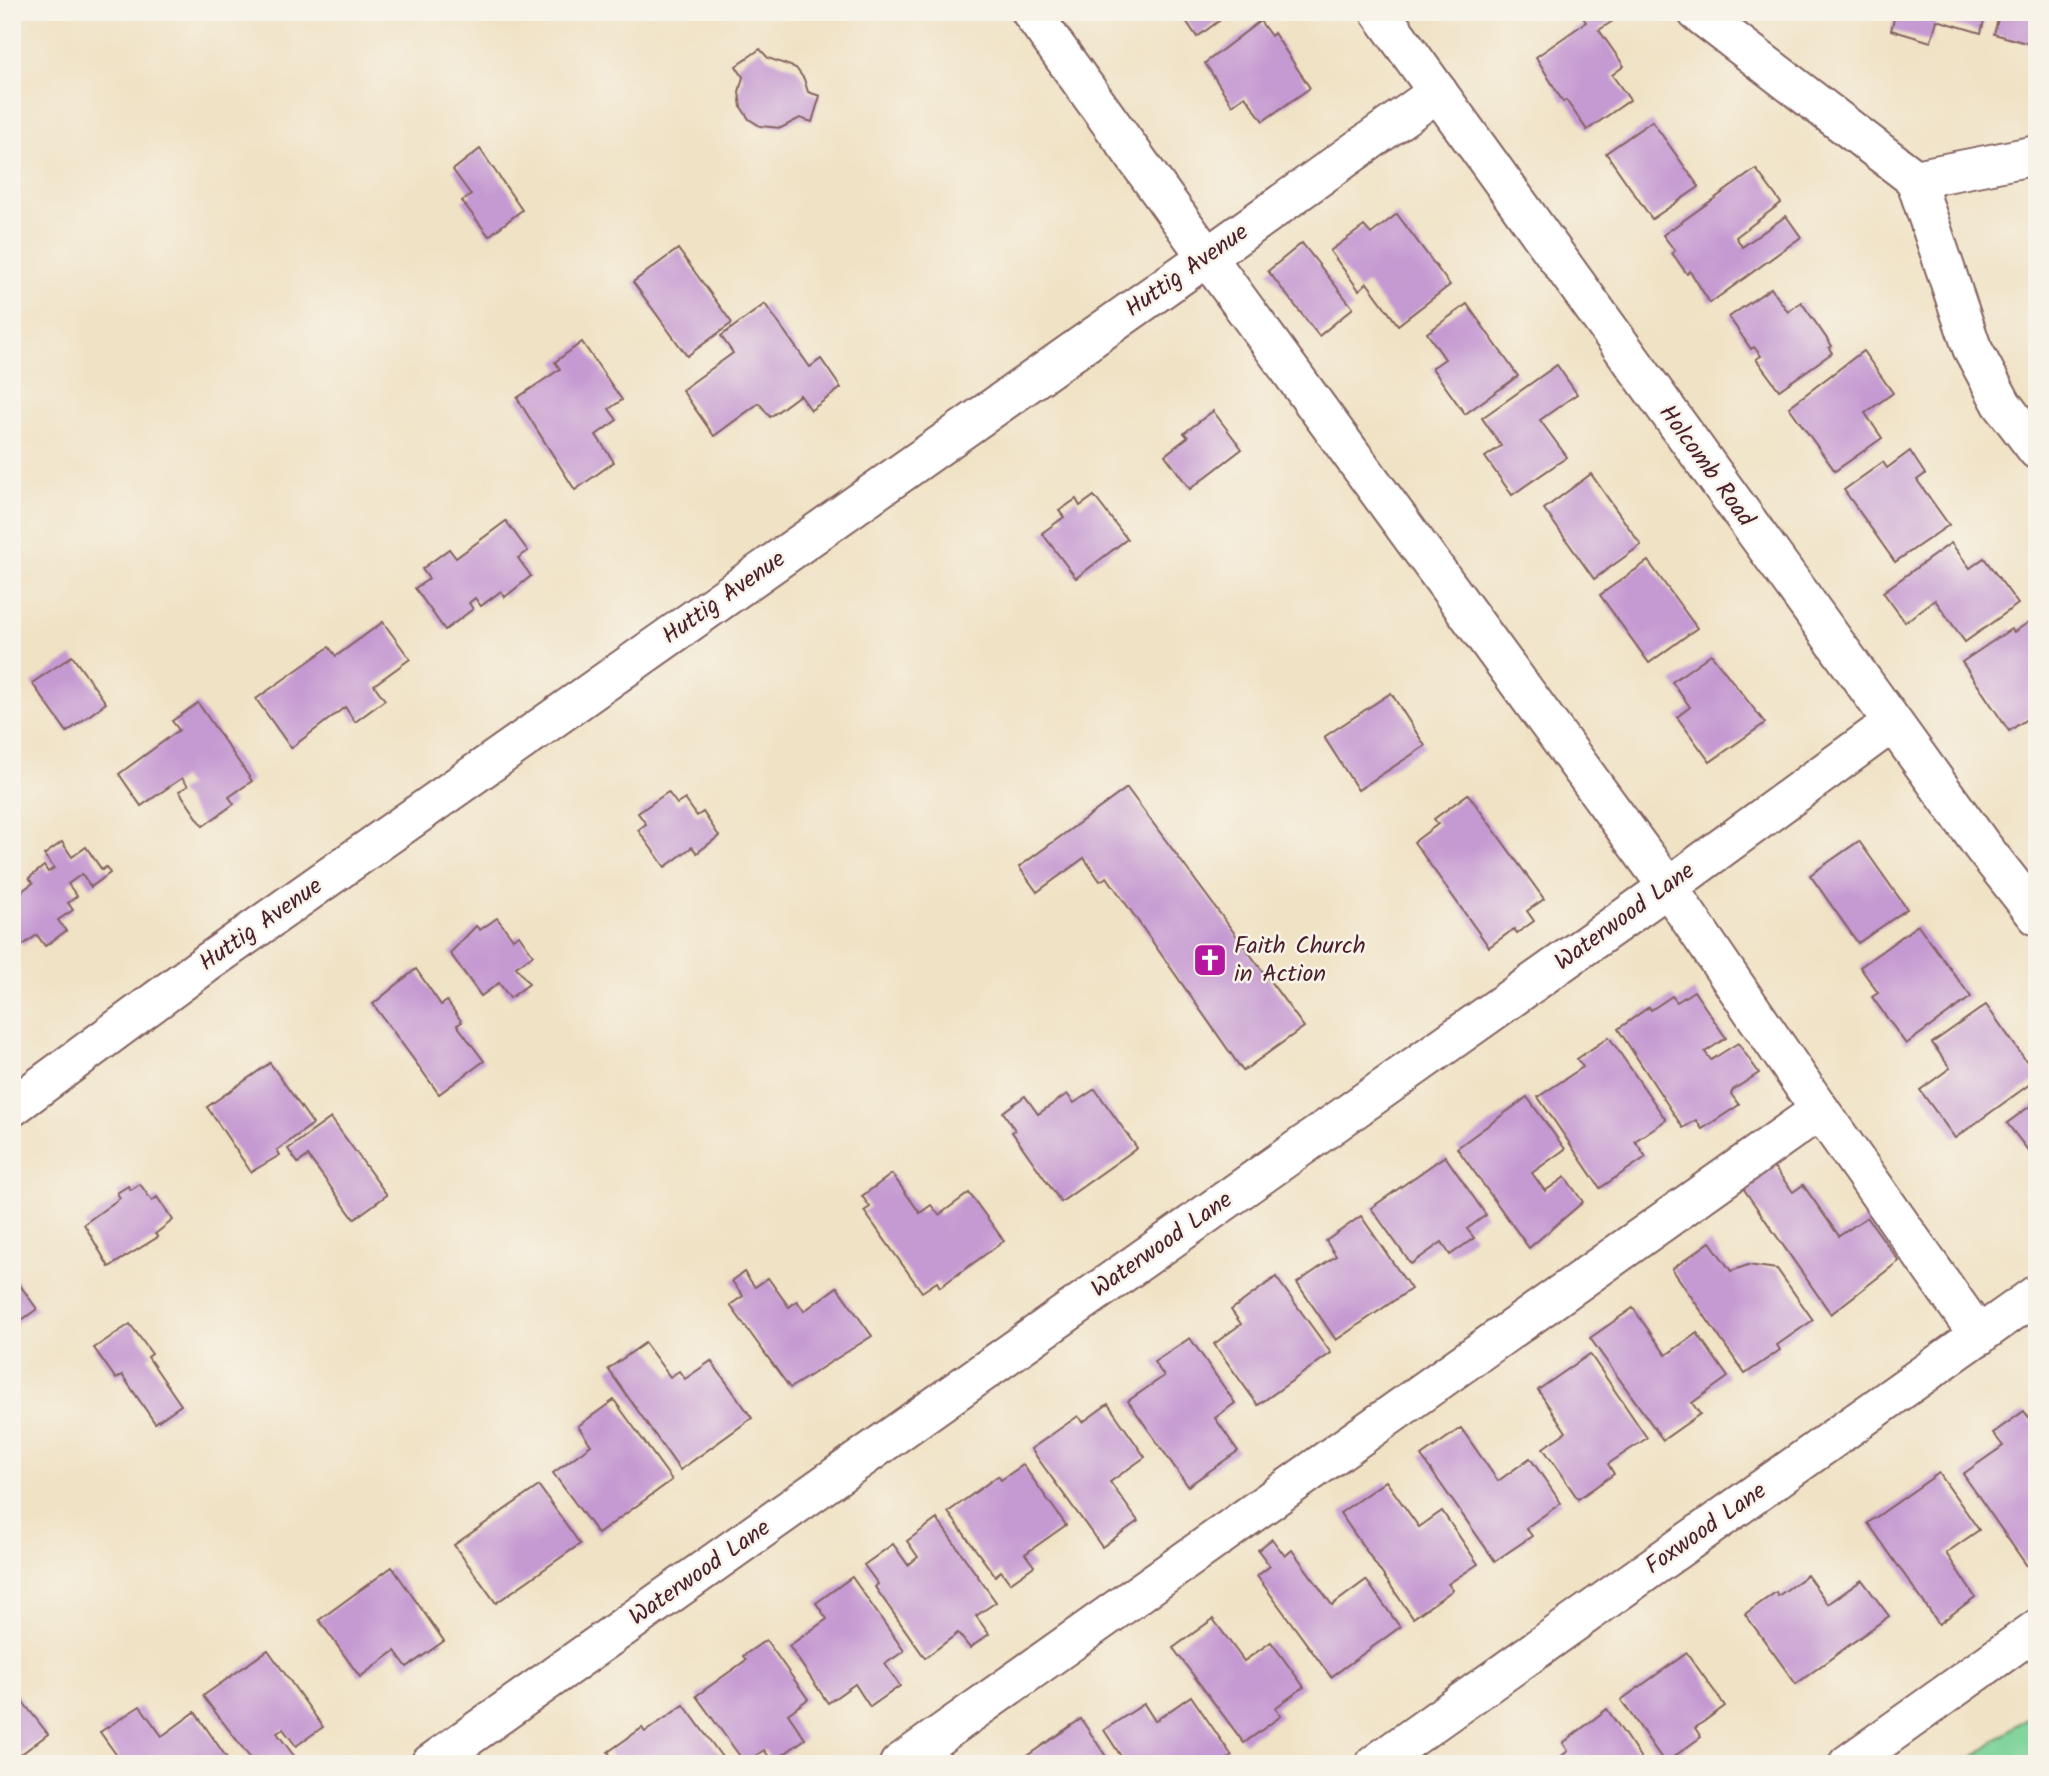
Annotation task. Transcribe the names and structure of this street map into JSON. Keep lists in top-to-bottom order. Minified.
{"streets":{"street":["Huttig Avenue","Holcomb Road","Waterwood Lane","Foxwood Lane"]},"crossings":[["Huttig Avenue","Holcomb Road"],["Holcomb Road","Waterwood Lane"]],"places":{"church":["Faith Church in Action"]}}
